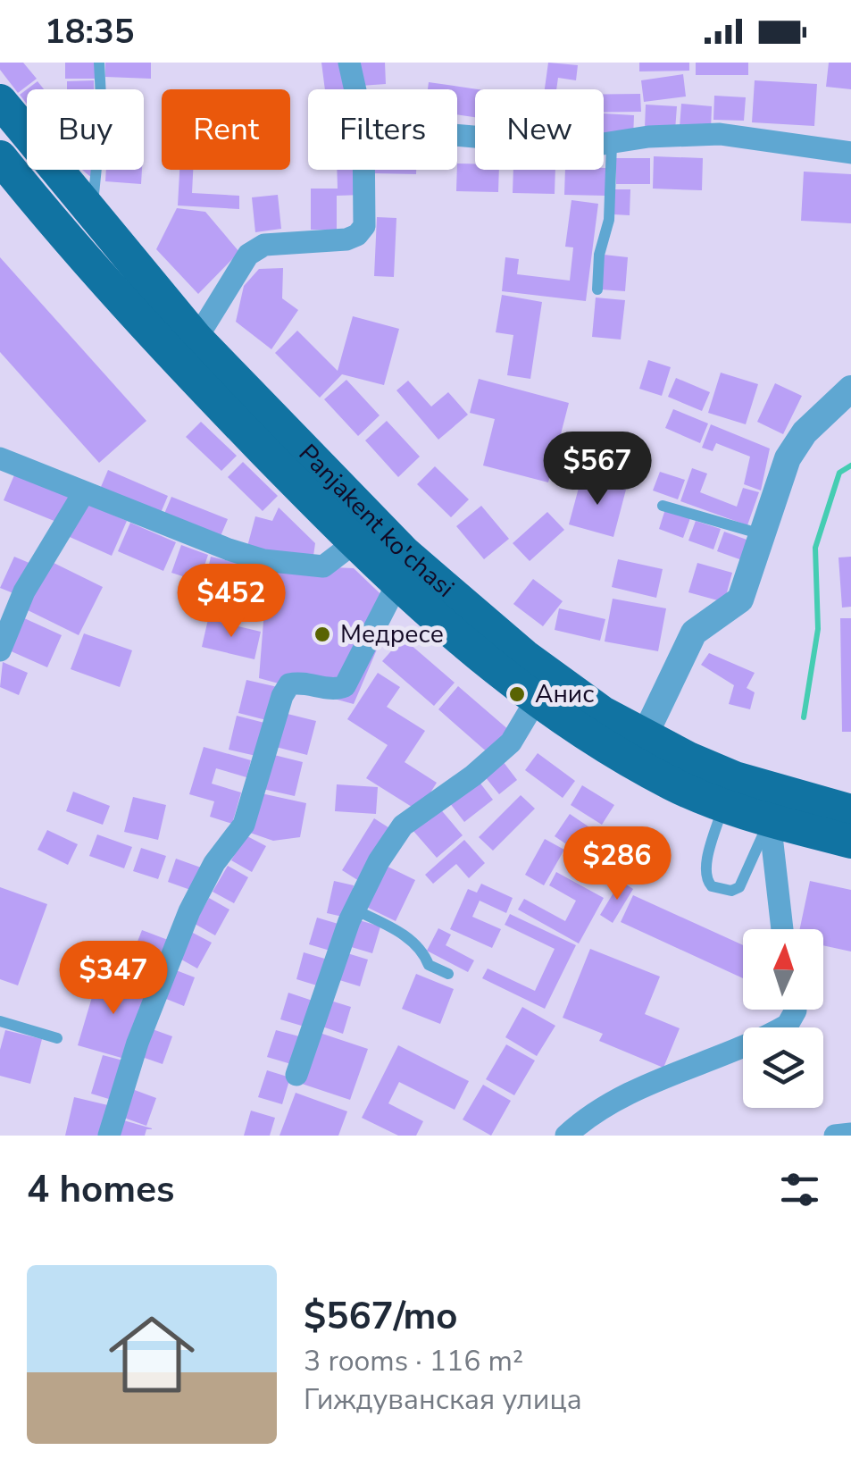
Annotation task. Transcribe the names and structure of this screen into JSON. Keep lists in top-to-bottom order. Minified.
{"streets":{"main road":["Panjakent ko'chasi"]},"places":["Медресе","Анис"],"north":"top","page":{"status":"18:35","chip":["Buy","Rent","Filters","New"],"price":["$567","$452","$286","$347"],"heading":"4 homes","list":[{"name":"$567/mo","note":"3 rooms · 116 m² · Гиждуванская улица"}]}}
